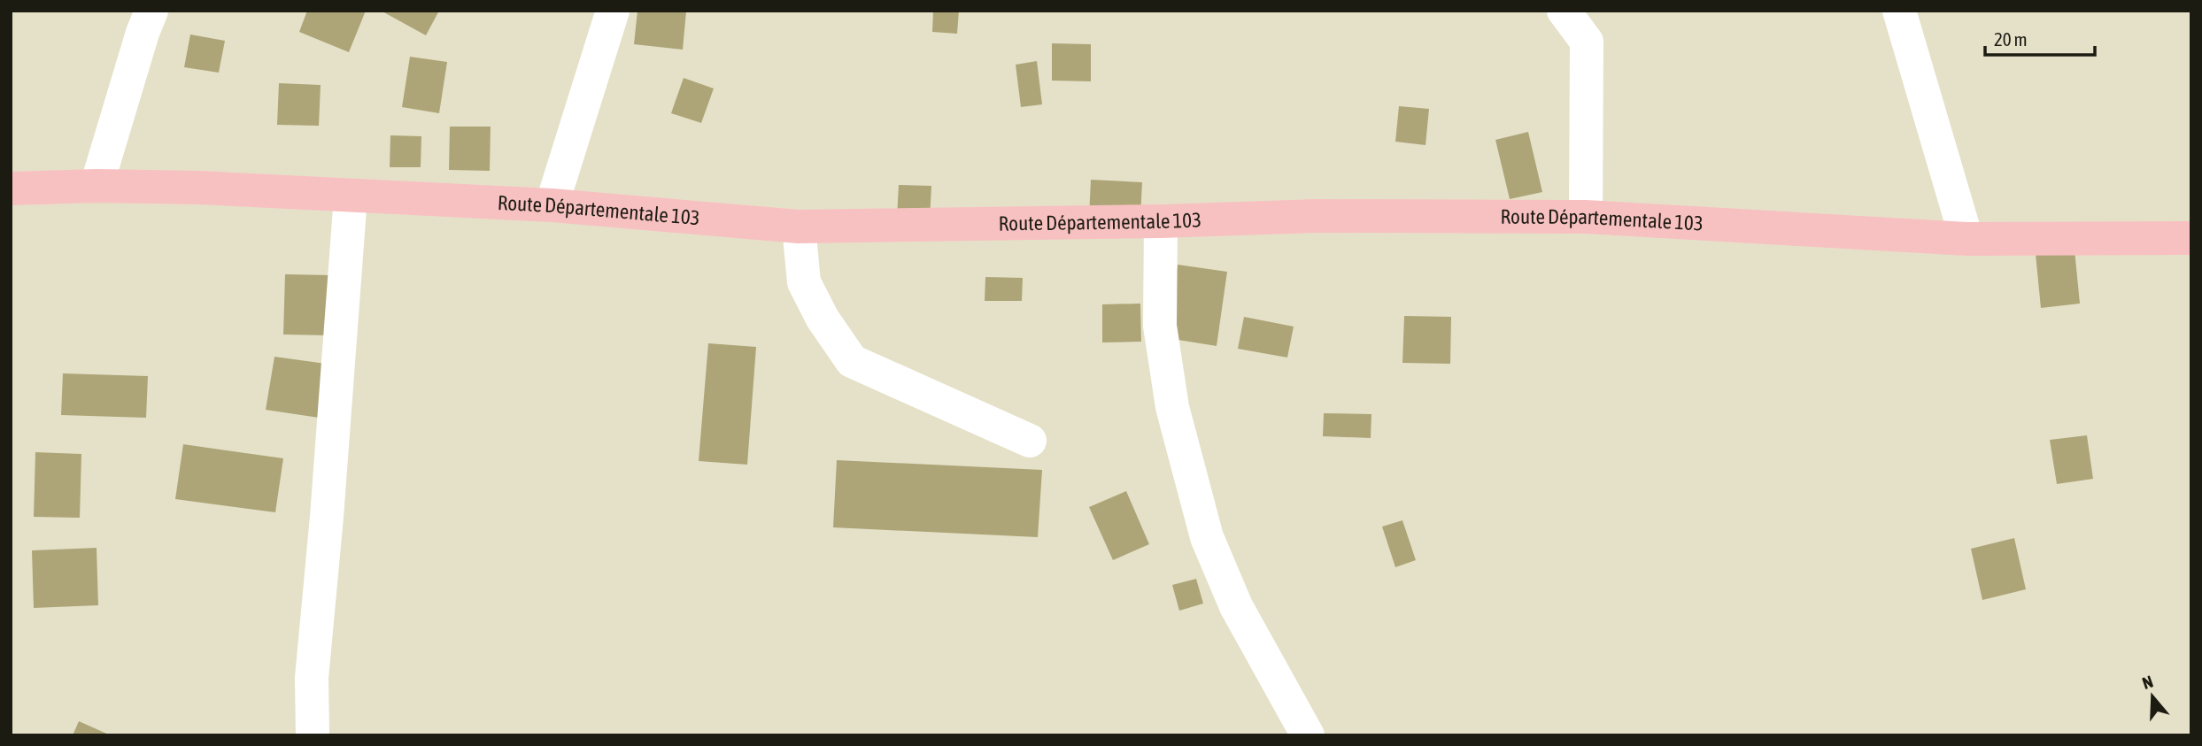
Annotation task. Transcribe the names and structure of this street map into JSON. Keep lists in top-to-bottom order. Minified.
{"streets":{"main road":["Route Départementale 103"]},"scale_bar":"20 m","north":"top"}
